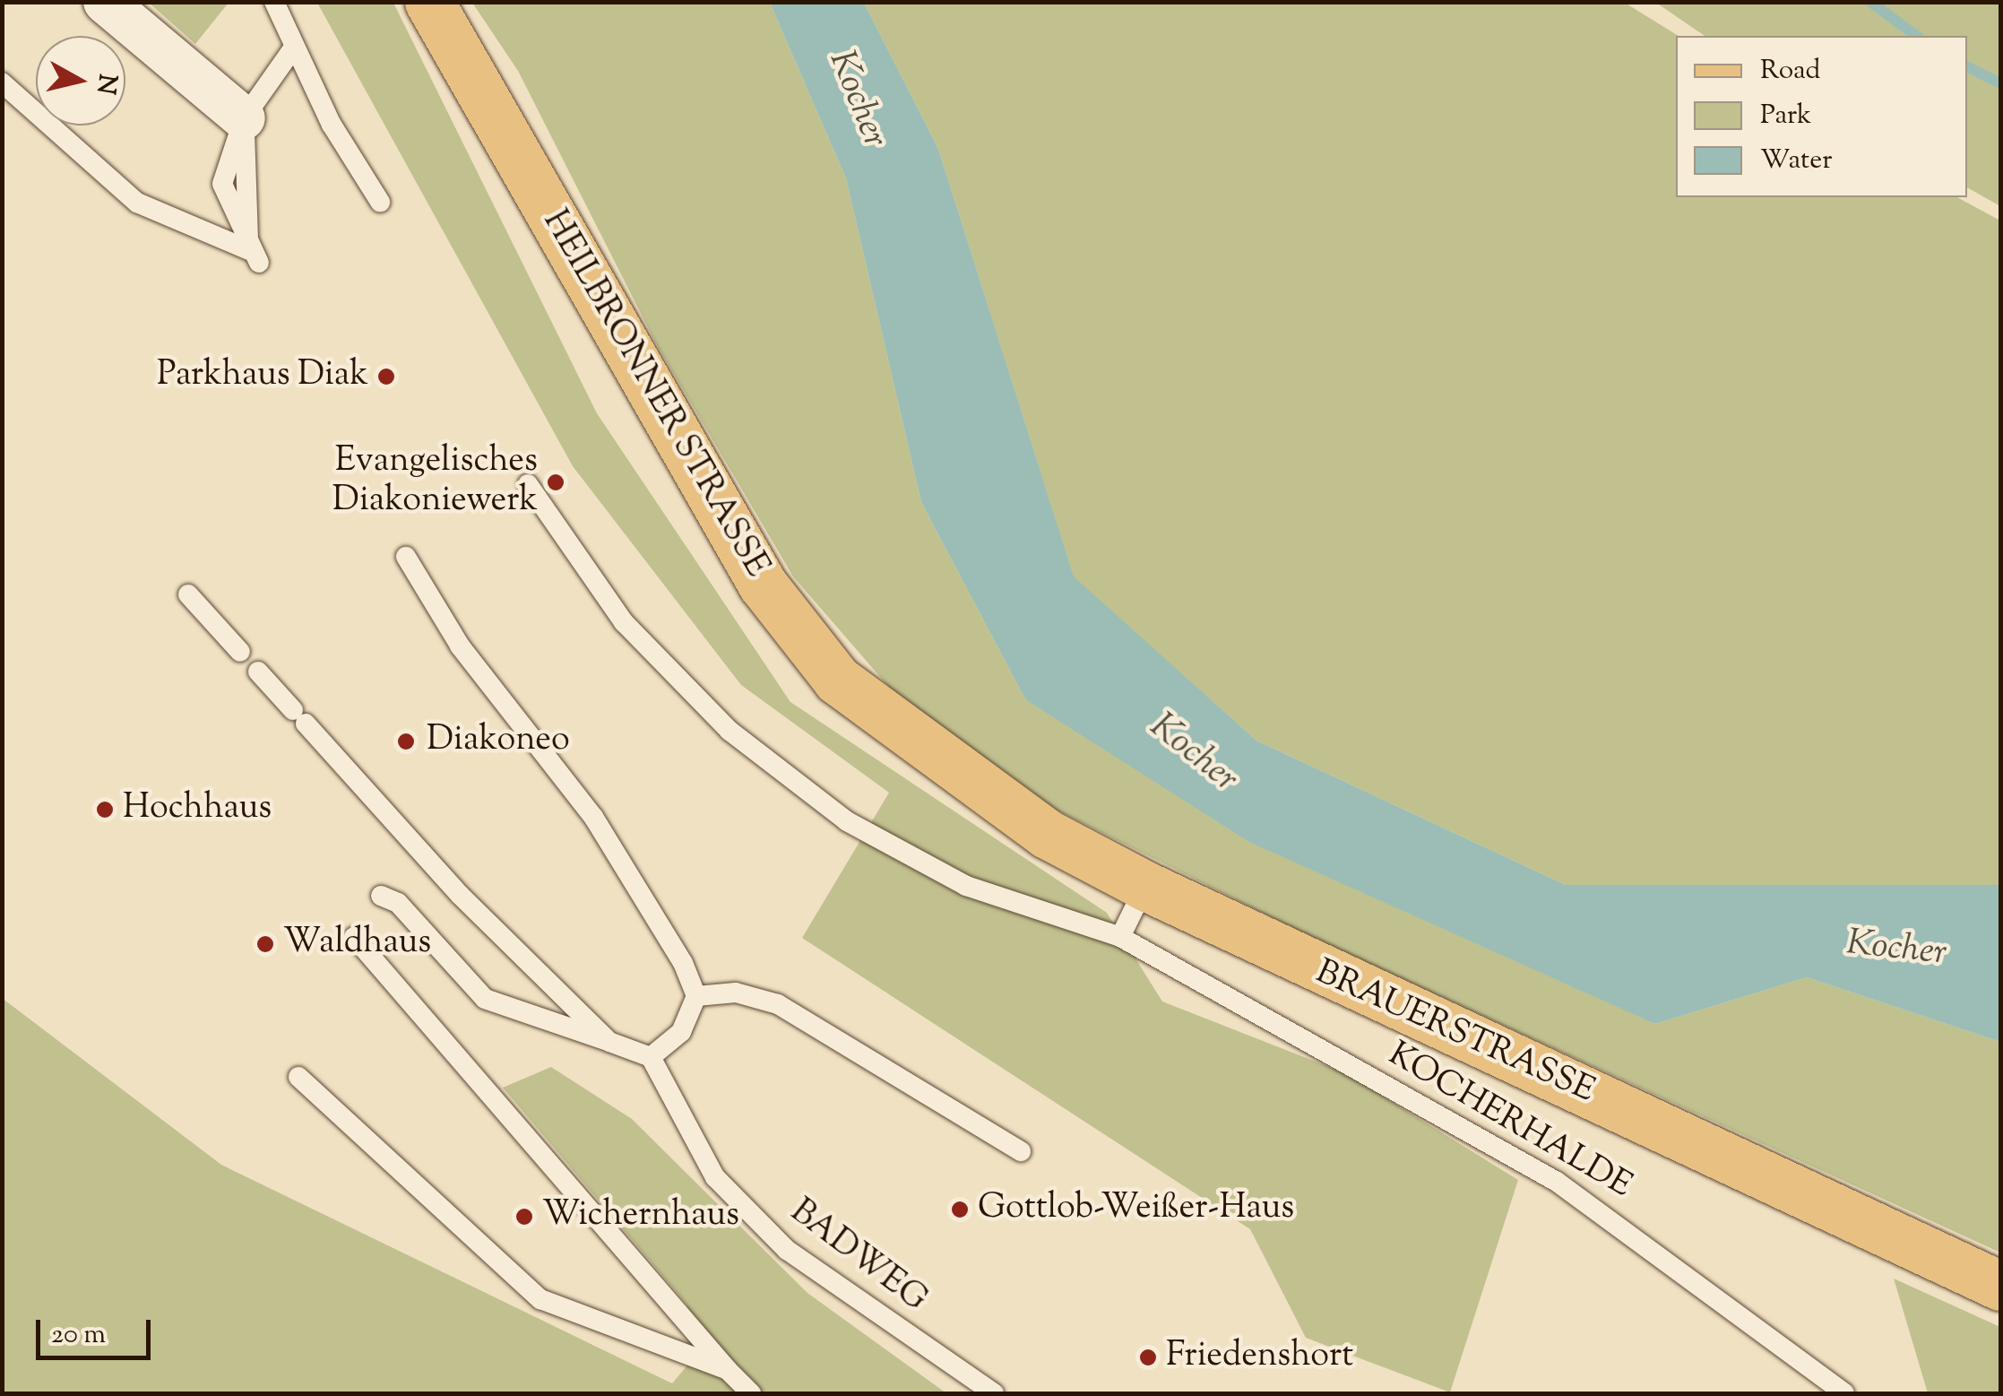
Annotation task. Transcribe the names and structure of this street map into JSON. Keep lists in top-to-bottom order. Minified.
{"streets":{"main road":["HEILBRONNER STRASSE","BRAUERSTRASSE"],"lane":["KOCHERHALDE","BADWEG"]},"crossings":[["HEILBRONNER STRASSE","BRAUERSTRASSE"]],"water":["Kocher"],"places":["Parkhaus Diak","Evangelisches Diakoniewerk","Diakoneo","Hochhaus","Waldhaus","Gottlob-Weißer-Haus","Wichernhaus","Friedenshort"],"legend":["Road","Park","Water"],"scale_bar":"20 m","north":"right"}
